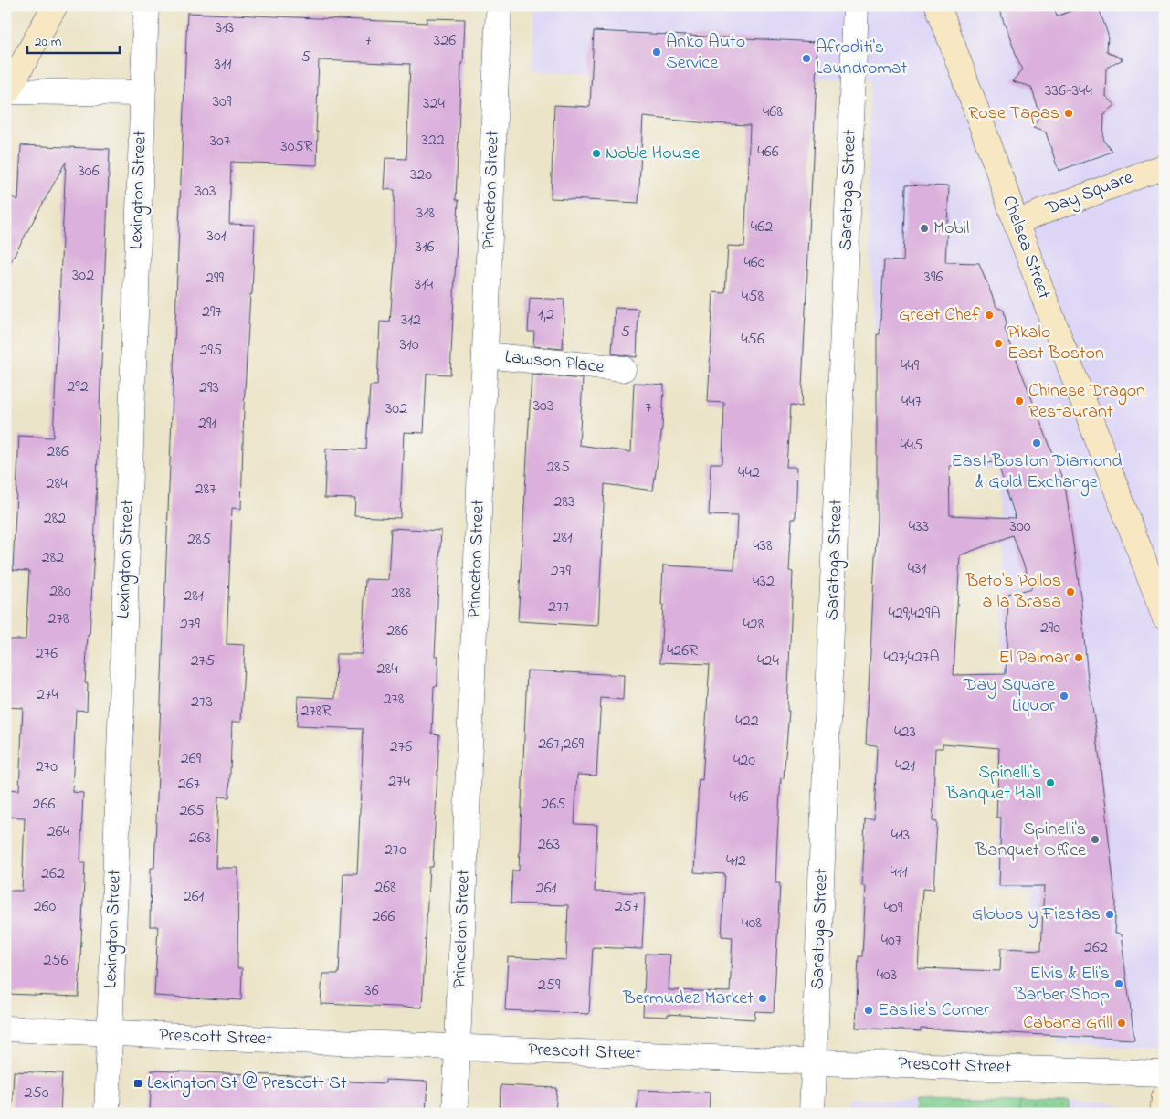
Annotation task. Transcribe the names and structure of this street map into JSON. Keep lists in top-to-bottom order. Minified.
{"streets":{"main road":["Day Square","Chelsea Street"],"street":["Lexington Street","Princeton Street","Saratoga Street","Lawson Place","Prescott Street"]},"crossings":[["Lexington Street","Prescott Street"],["Princeton Street","Lawson Place"],["Princeton Street","Prescott Street"],["Saratoga Street","Prescott Street"],["Day Square","Chelsea Street"]],"places":{"other":["Anko Auto Service","Afroditi's Laundromat","Rose Tapas","Noble House","Mobil","Great Chef","Pikalo East Boston","Chinese Dragon Restaurant","East Boston Diamond & Gold Exchange","Beto's Pollos a la Brasa","El Palmar","Day Square Liquor","Spinelli's Banquet Hall","Spinelli's Banquet Office","Globos y Fiestas","Elvis & Eli's Barber Shop","Bermudez Market","Eastie's Corner","Cabana Grill"],"transit":["Lexington St @ Prescott St"]},"house_numbers":["313","7","326","5","311","336-344","309","324","468","322","307","305R","466","306","320","303","318","462","301","316","460","302","396","299","314","458","297","1,2","312","5","456","310","295","449","292","293","447","303","7","302","291","445","286","285","442","284","287","283","282","433","300","281","285","438","282","431","279","432","280","288","281","277","429;429A","278","279","428","290","286","426R","276","427;427A","275","424","284","274","278","273","278R","422","423","267,269","276","269","420","421","270","274","267","416","266","265","265","264","413","263","263","270","412","411","262","268","261","261","260","257","409","266","408","407","262","256","403","259","36","250"],"scale_bar":"20 m"}
